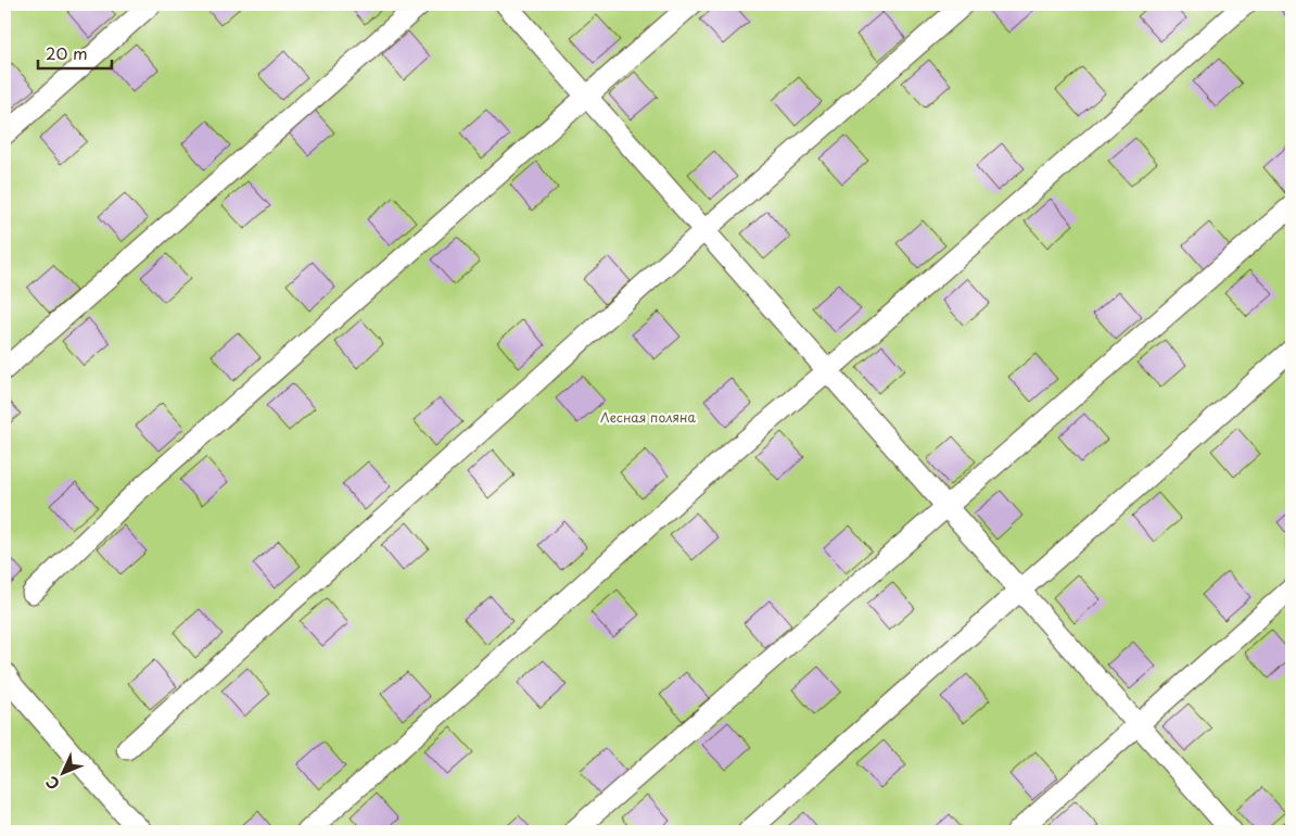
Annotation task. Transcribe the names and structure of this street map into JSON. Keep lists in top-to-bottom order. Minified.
{"parks":["Лесная поляна"],"scale_bar":"20 m","north":"bottom left"}
